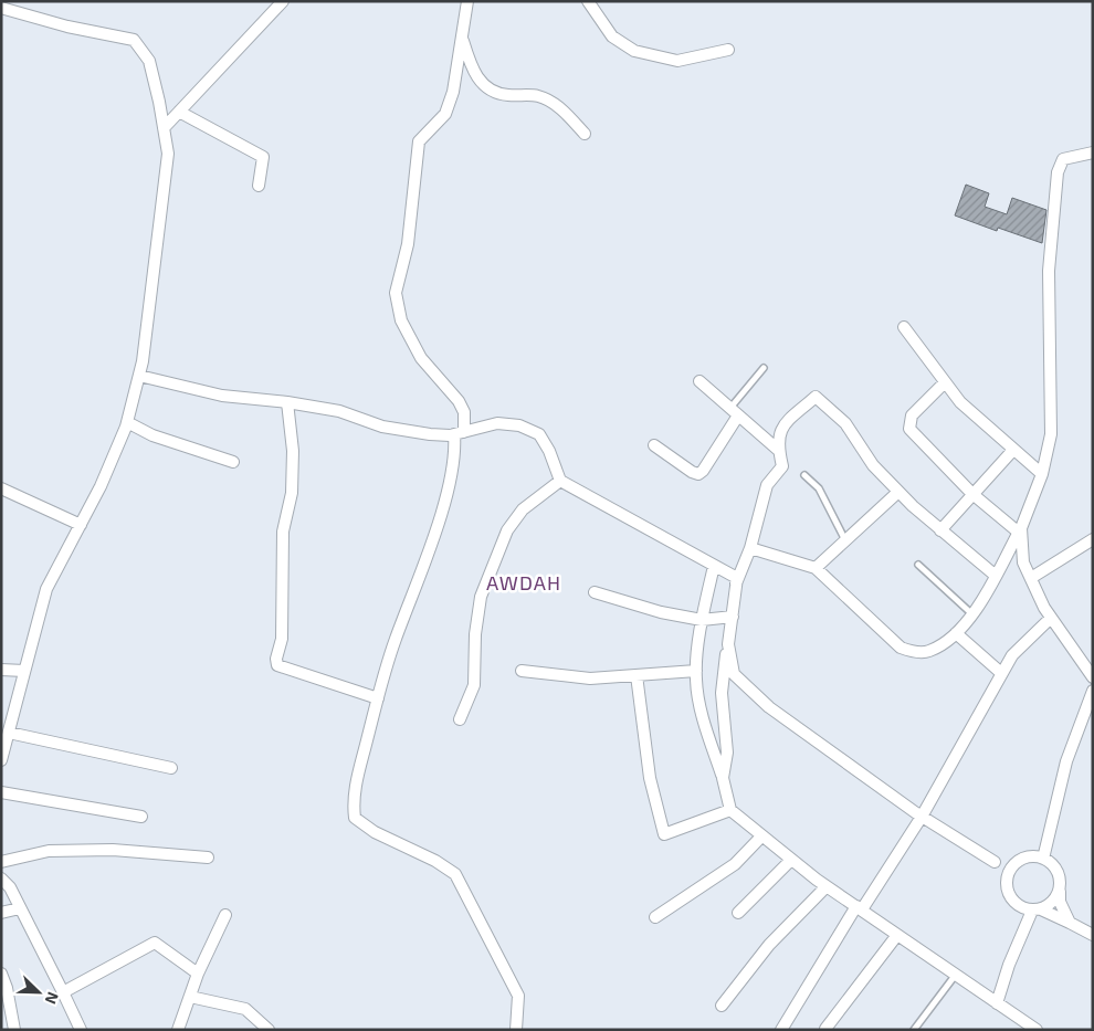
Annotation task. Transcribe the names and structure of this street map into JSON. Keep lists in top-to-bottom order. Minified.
{"districts":["AWDAH"],"north":"bottom right"}
